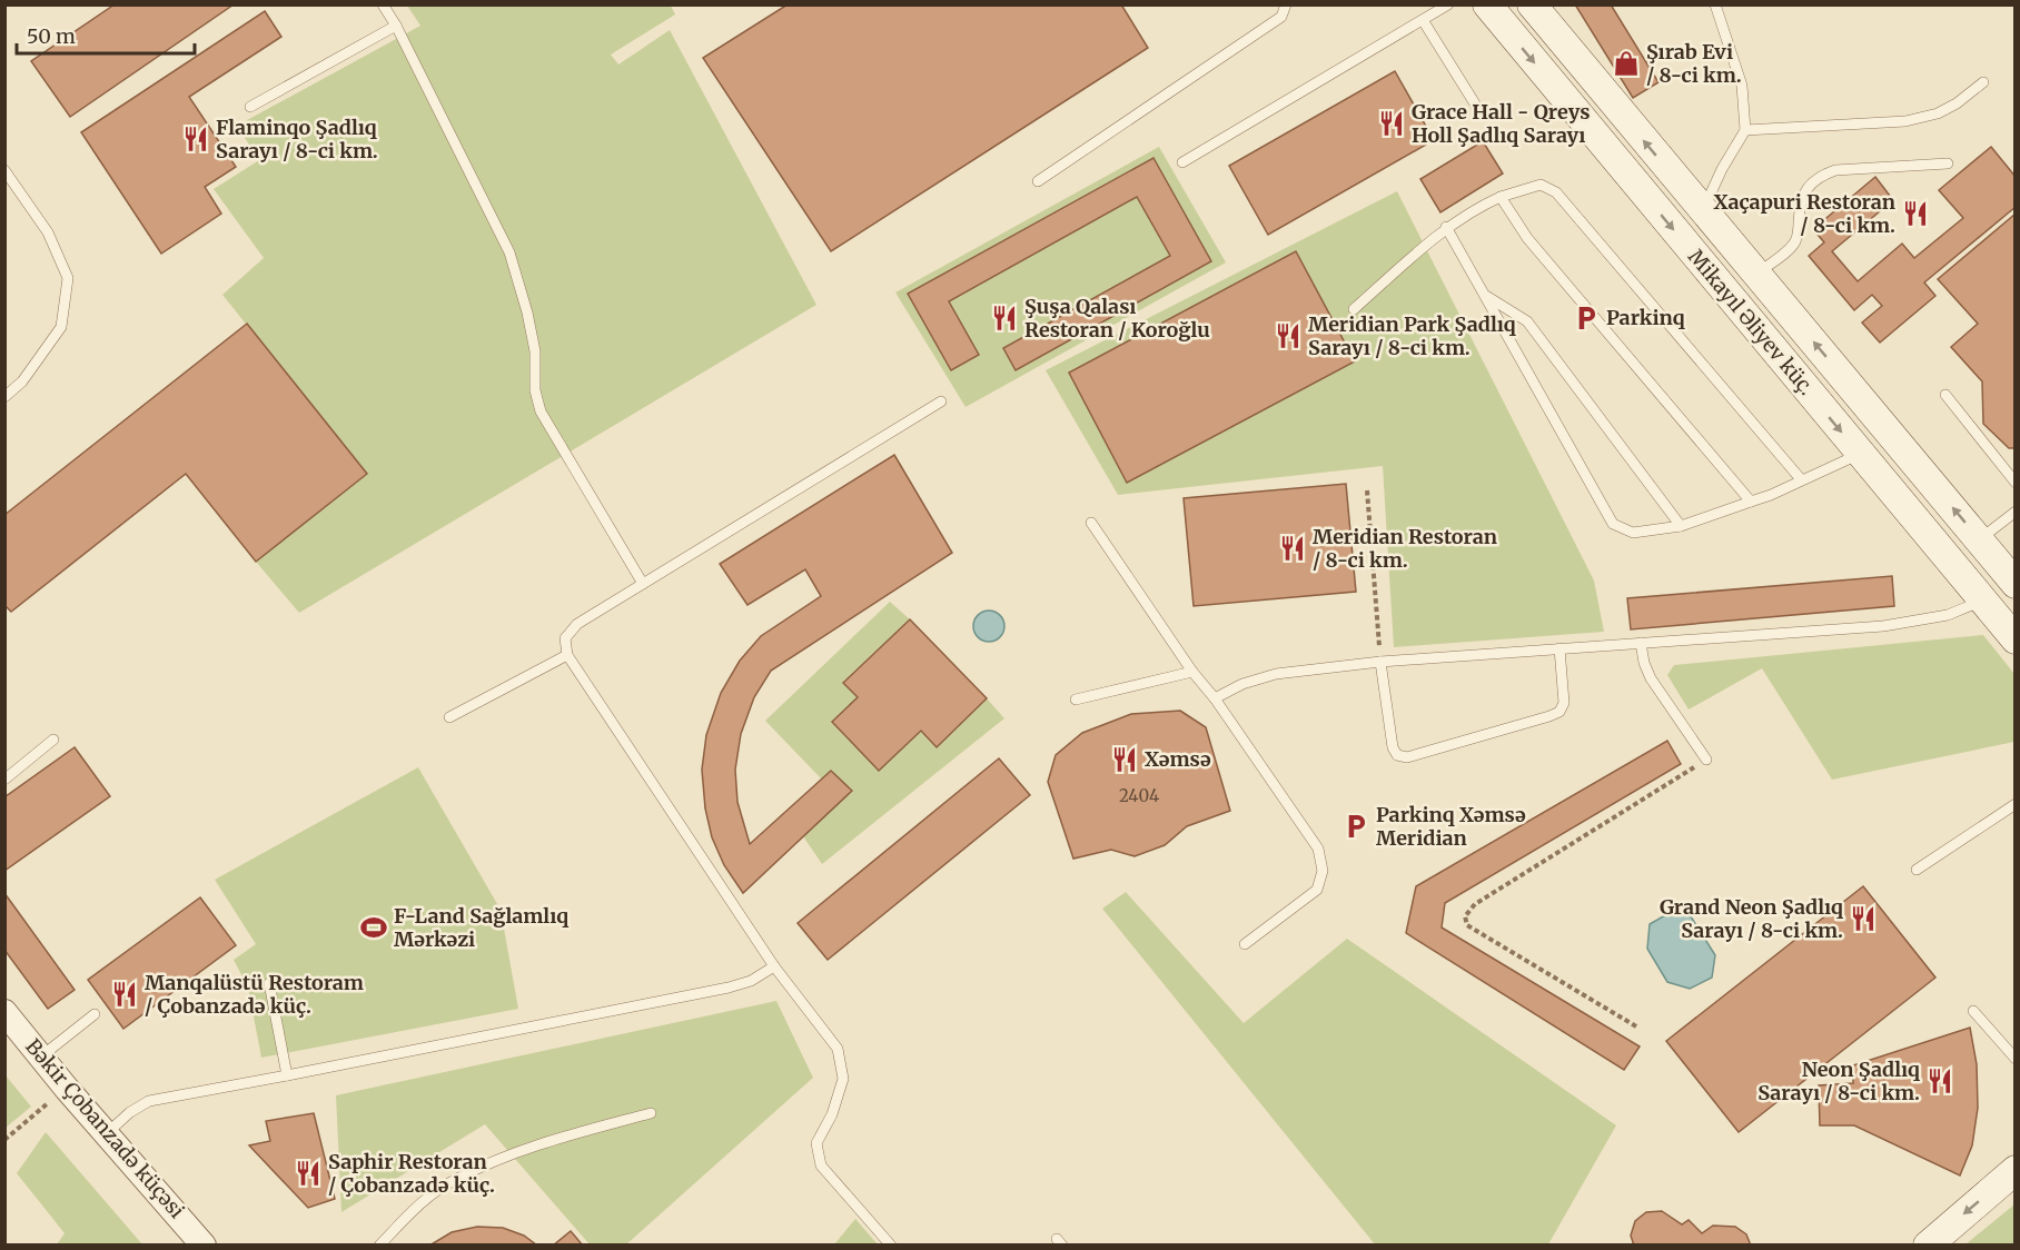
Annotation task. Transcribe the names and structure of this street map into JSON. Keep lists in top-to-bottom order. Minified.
{"streets":{"main road":["Mikayıl Əliyev küç."],"street":["Bəkir Çobanzadə küçəsi"]},"places":{"shop":["Şırab Evi / 8-ci km."],"restaurant":["Grace Hall - Qreys Holl Şadlıq Sarayı","Flaminqo Şadlıq Sarayı / 8-ci km.","Xaçapuri Restoran / 8-ci km.","Şuşa Qalası Restoran / Koroğlu","Meridian Park Şadlıq Sarayı / 8-ci km.","Meridian Restoran / 8-ci km.","Xəmsə","Grand Neon Şadlıq Sarayı / 8-ci km.","Manqalüstü Restoram / Çobanzadə küç.","Neon Şadlıq Sarayı / 8-ci km.","Saphir Restoran / Çobanzadə küç."],"parking":["Parkinq","Parkinq Xəmsə Meridian"],"sports":["F-Land Sağlamlıq Mərkəzi"]},"house_numbers":["2404"],"scale_bar":"50 m"}
